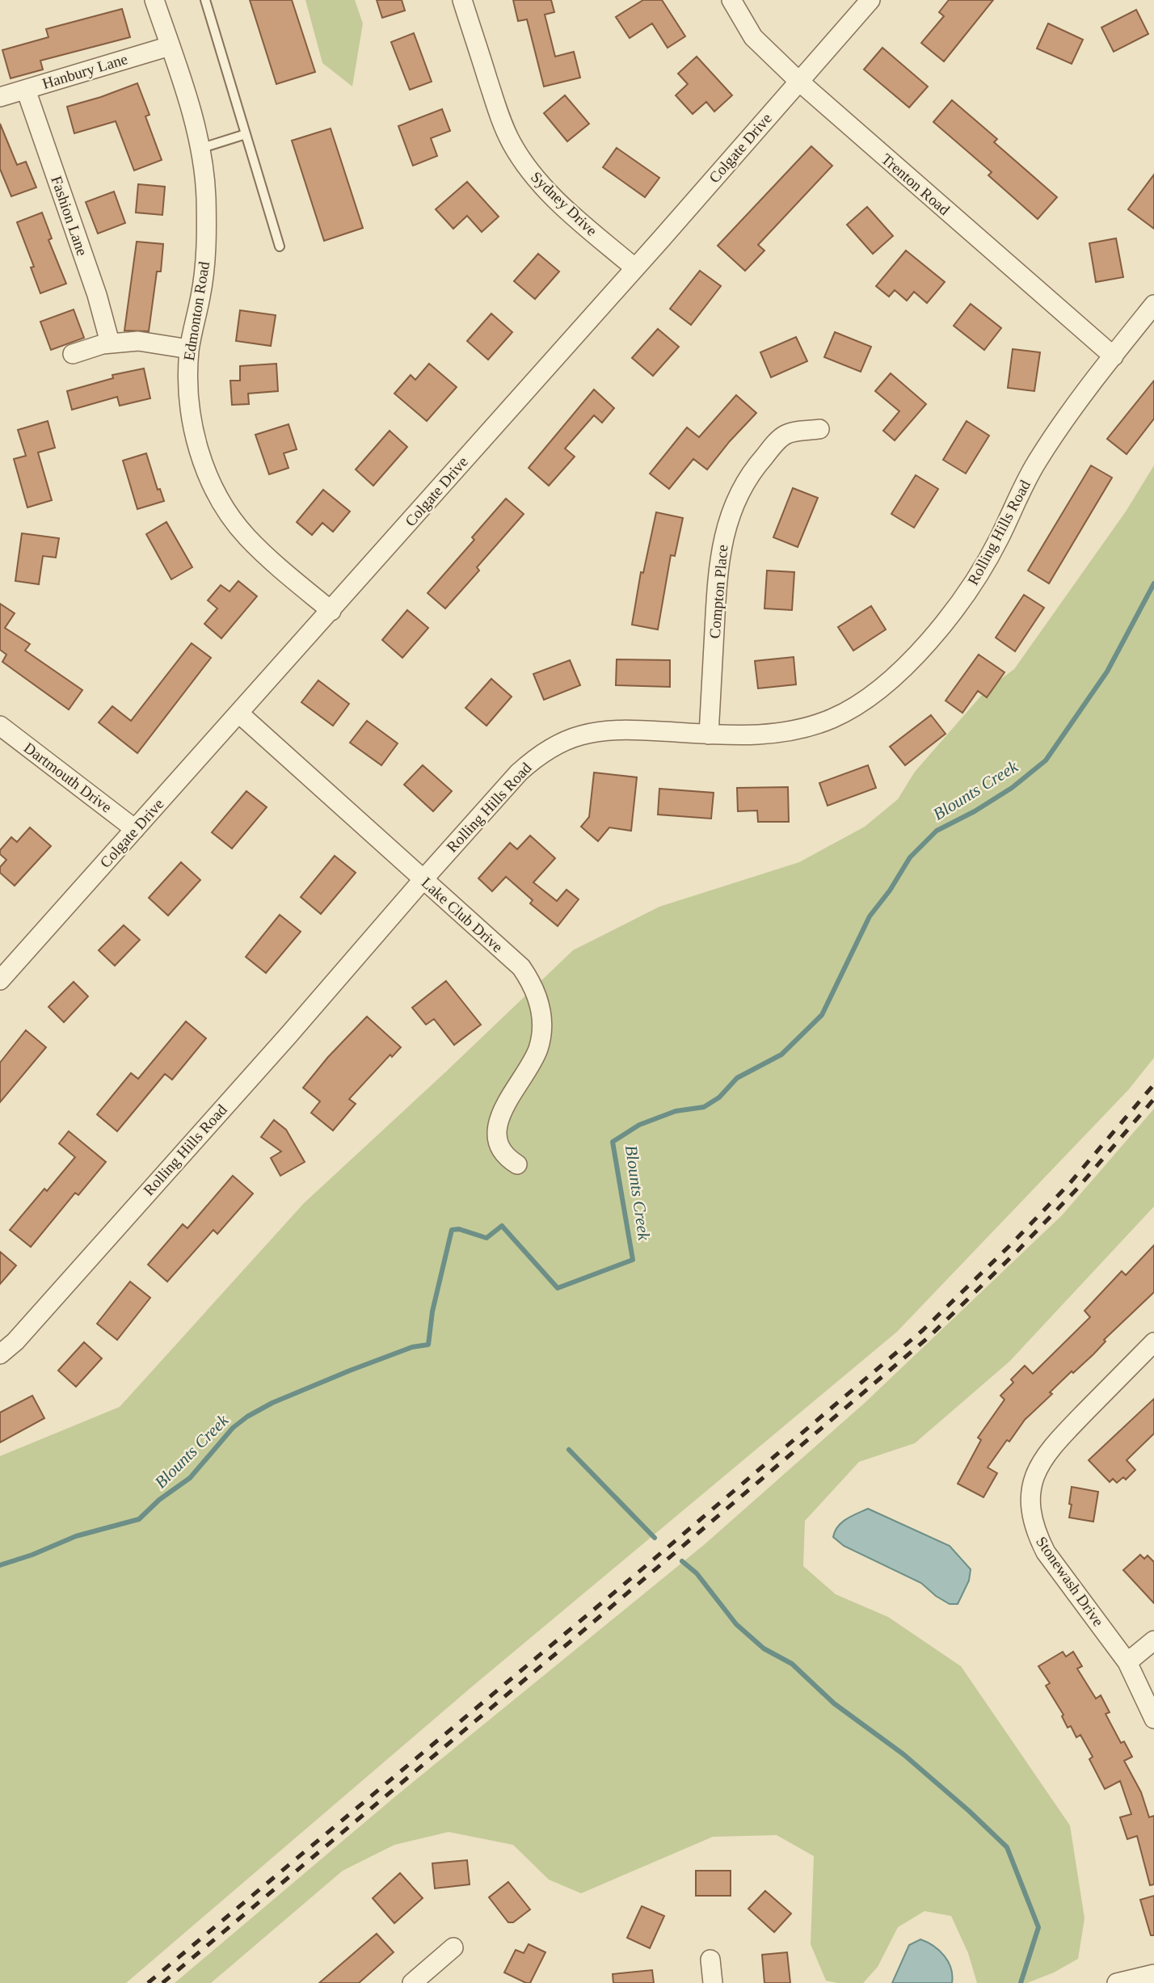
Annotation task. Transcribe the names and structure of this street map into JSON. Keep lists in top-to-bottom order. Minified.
{"streets":{"street":["Hanbury Lane","Colgate Drive","Trenton Road","Sydney Drive","Fashion Lane","Edmonton Road","Rolling Hills Road","Compton Place","Dartmouth Drive","Lake Club Drive","Stonewash Drive"]},"crossings":[["Hanbury Lane","Fashion Lane"],["Hanbury Lane","Edmonton Road"],["Colgate Drive","Trenton Road"],["Colgate Drive","Sydney Drive"],["Colgate Drive","Edmonton Road"],["Colgate Drive","Dartmouth Drive"],["Colgate Drive","Lake Club Drive"],["Trenton Road","Rolling Hills Road"],["Rolling Hills Road","Compton Place"],["Rolling Hills Road","Lake Club Drive"]],"water":["Blounts Creek"]}
